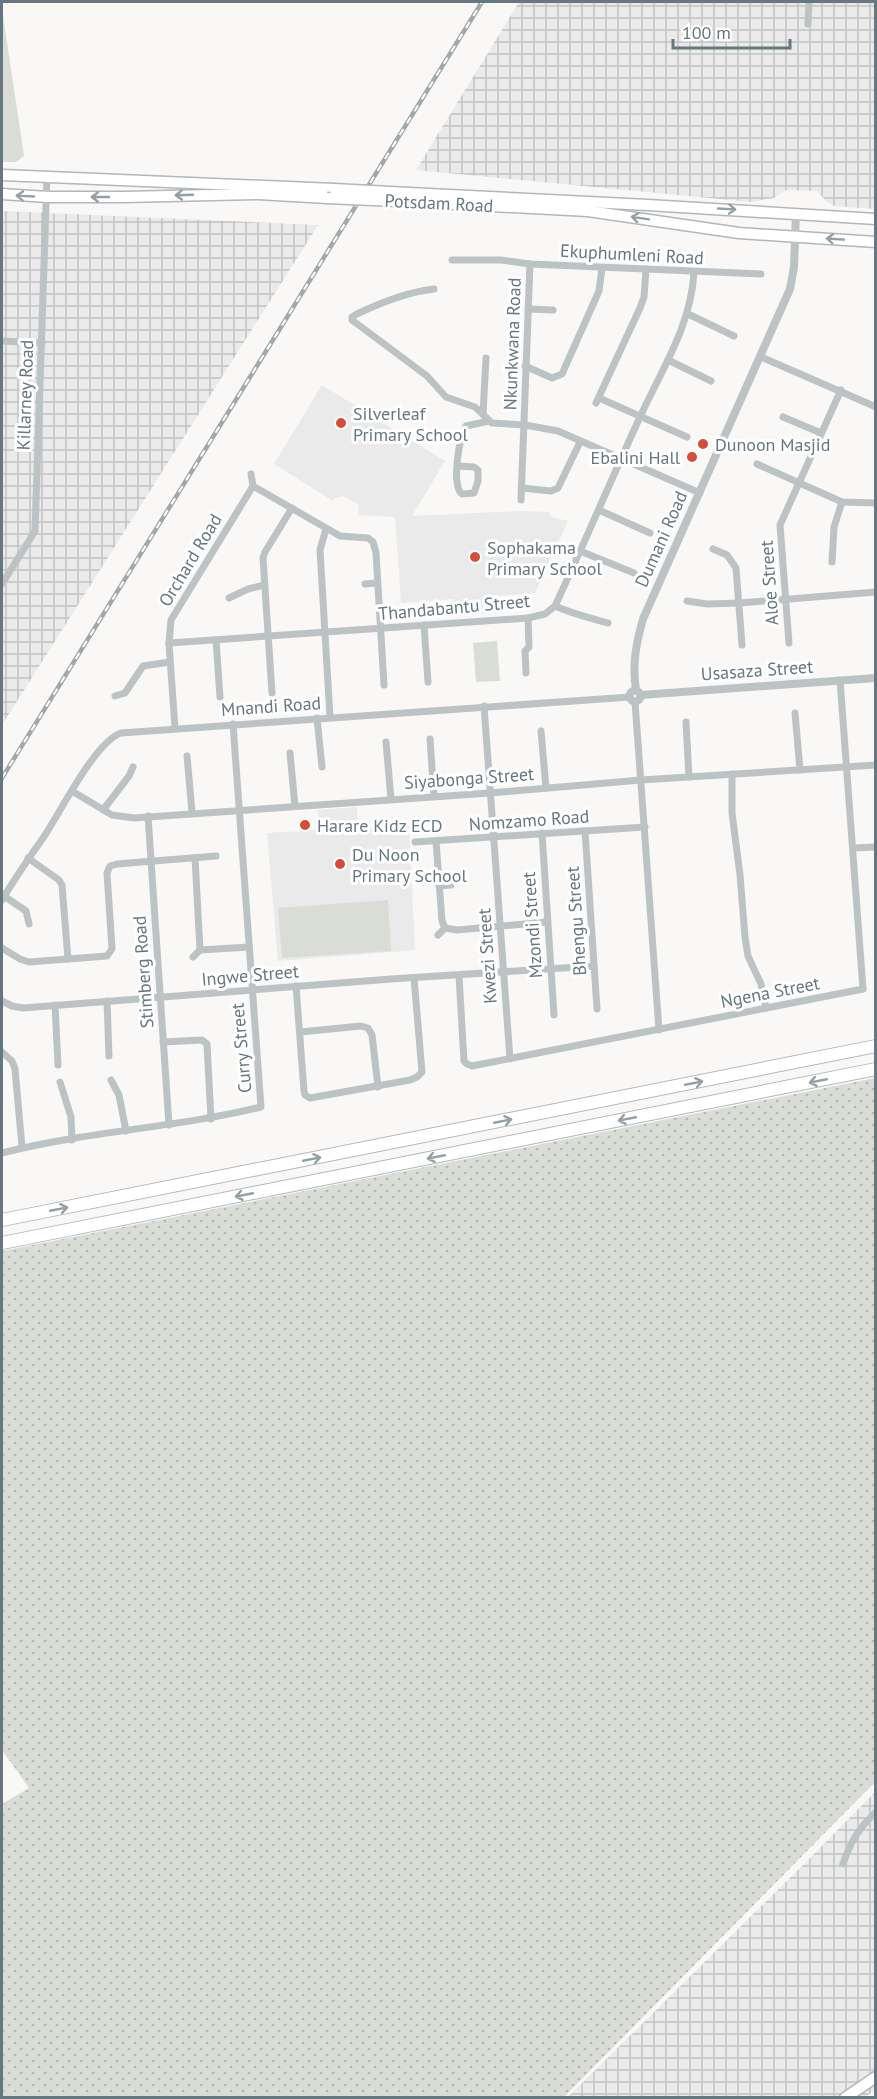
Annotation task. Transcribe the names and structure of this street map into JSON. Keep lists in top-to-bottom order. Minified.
{"streets":{"main road":["Potsdam Road"],"street":["Ekuphumleni Road","Nkunkwana Road","Killarney Road","Dumani Road","Orchard Road","Aloe Street","Thandabantu Street","Usasaza Street","Mnandi Road","Siyabonga Street","Nomzamo Road","Bhengu Street","Mzondi Street","Kwezi Street","Stimberg Road","Ingwe Street","Ngena Street","Curry Street"]},"crossings":[["Potsdam Road","Killarney Road"],["Potsdam Road","Dumani Road"],["Ekuphumleni Road","Nkunkwana Road"],["Ekuphumleni Road","Thandabantu Street"],["Dumani Road","Usasaza Street"],["Dumani Road","Mnandi Road"],["Dumani Road","Siyabonga Street"],["Dumani Road","Nomzamo Road"],["Dumani Road","Ngena Street"],["Orchard Road","Thandabantu Street"],["Orchard Road","Mnandi Road"],["Usasaza Street","Mnandi Road"],["Usasaza Street","Ngena Street"],["Mnandi Road","Siyabonga Street"],["Mnandi Road","Kwezi Street"],["Mnandi Road","Curry Street"],["Siyabonga Street","Kwezi Street"],["Siyabonga Street","Stimberg Road"],["Siyabonga Street","Ngena Street"],["Siyabonga Street","Curry Street"],["Nomzamo Road","Bhengu Street"],["Nomzamo Road","Mzondi Street"],["Nomzamo Road","Kwezi Street"],["Bhengu Street","Ingwe Street"],["Mzondi Street","Ingwe Street"],["Kwezi Street","Ingwe Street"],["Kwezi Street","Ngena Street"],["Stimberg Road","Ingwe Street"],["Stimberg Road","Curry Street"],["Ingwe Street","Ngena Street"],["Ingwe Street","Curry Street"]],"places":["Silverleaf Primary School","Dunoon Masjid","Ebalini Hall","Sophakama Primary School","Harare Kidz ECD","Du Noon Primary School"],"scale_bar":"100 m"}
